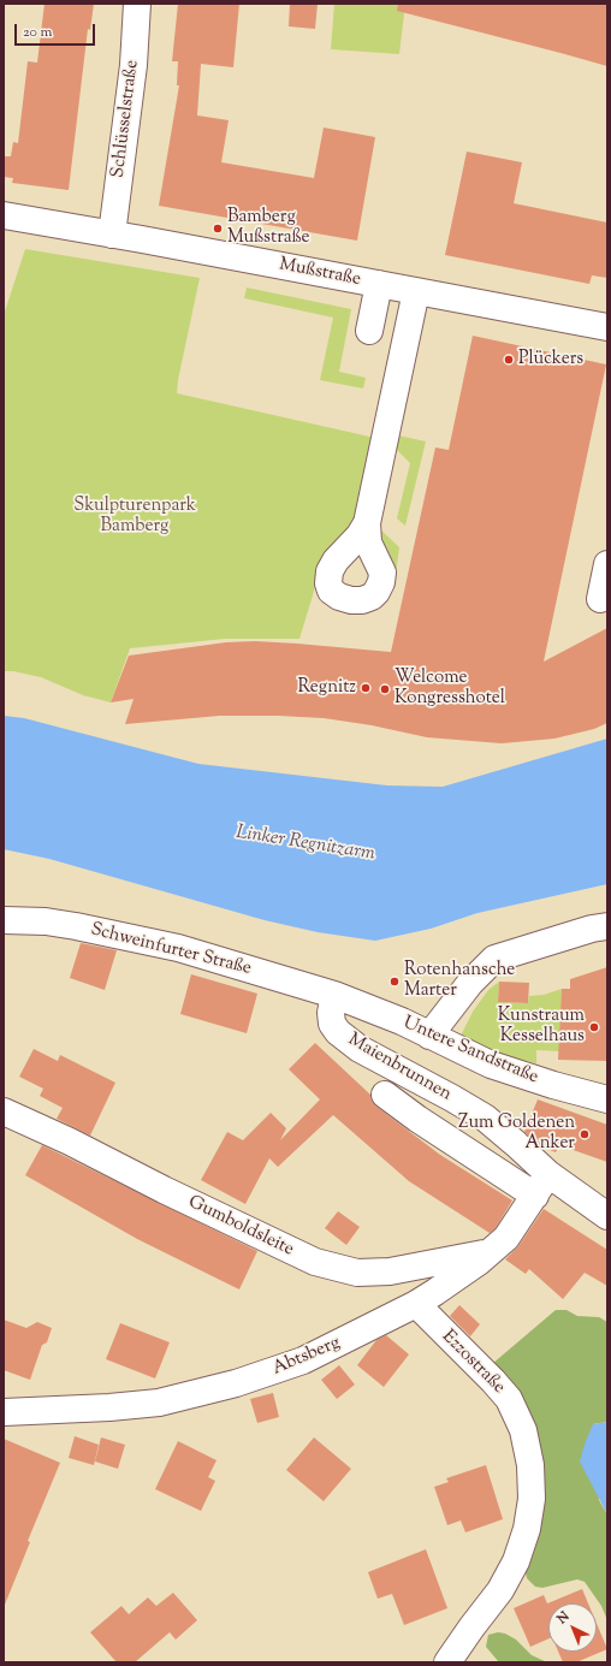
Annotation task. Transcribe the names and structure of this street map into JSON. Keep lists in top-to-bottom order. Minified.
{"streets":{"street":["Schlüsselstraße","Mußstraße","Schweinfurter Straße","Untere Sandstraße","Maienbrunnen","Gumboldsleite","Abtsberg","Ezzostraße"]},"crossings":[["Schlüsselstraße","Mußstraße"],["Schweinfurter Straße","Untere Sandstraße"],["Schweinfurter Straße","Maienbrunnen"],["Untere Sandstraße","Maienbrunnen"],["Maienbrunnen","Abtsberg"],["Gumboldsleite","Abtsberg"],["Abtsberg","Ezzostraße"]],"water":["Linker Regnitzarm"],"parks":["Skulpturenpark Bamberg"],"places":["Bamberg Mußstraße","Plückers","Regnitz","Welcome Kongresshotel","Rotenhansche Marter","Kunstraum Kesselhaus","Zum Goldenen Anker"],"scale_bar":"20 m","north":"top left"}
